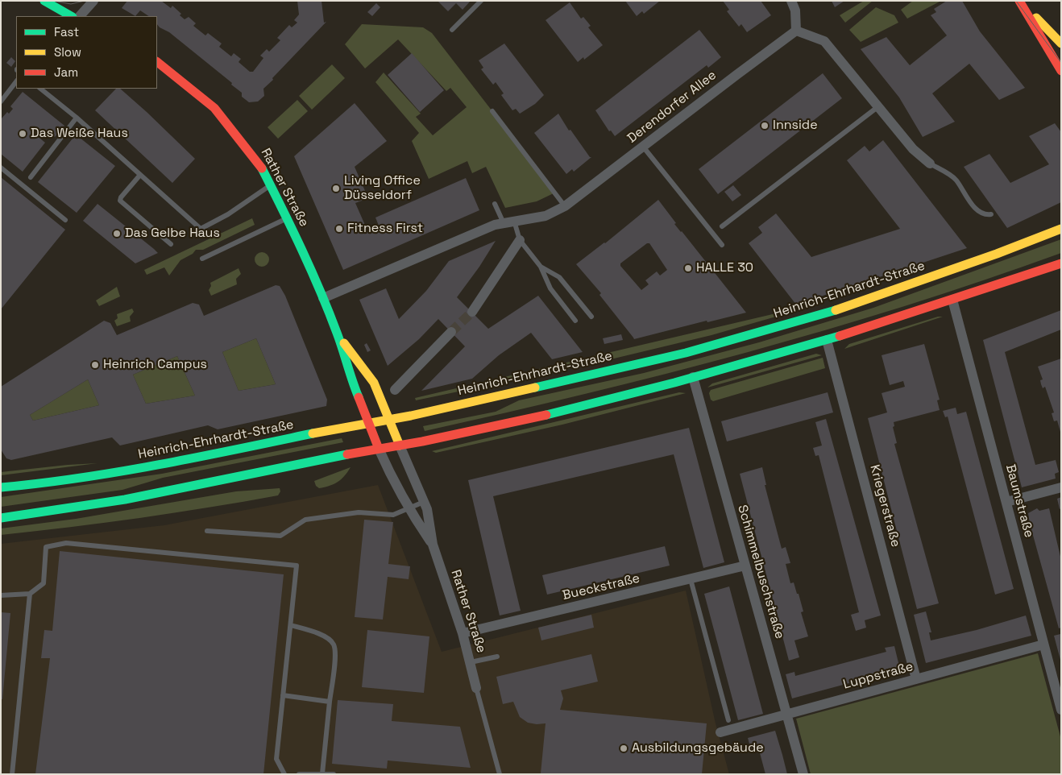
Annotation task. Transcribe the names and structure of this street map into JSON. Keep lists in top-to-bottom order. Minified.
{"streets":{"main road":["Rather Straße","Heinrich-Ehrhardt-Straße"],"street":["Derendorfer Allee","Baumstraße","Kriegerstraße","Schimmelbuschstraße","Bueckstraße","Luppstraße"]},"crossings":[["Derendorfer Allee","Rather Straße"],["Rather Straße","Heinrich-Ehrhardt-Straße"],["Rather Straße","Bueckstraße"],["Baumstraße","Luppstraße"],["Kriegerstraße","Luppstraße"],["Schimmelbuschstraße","Bueckstraße"],["Schimmelbuschstraße","Luppstraße"]],"places":["Innside","Das Weiße Haus","Living Office Düsseldorf","Fitness First","Das Gelbe Haus","HALLE 30","Heinrich Campus","Ausbildungsgebäude"],"legend":["Fast","Slow","Jam"]}
